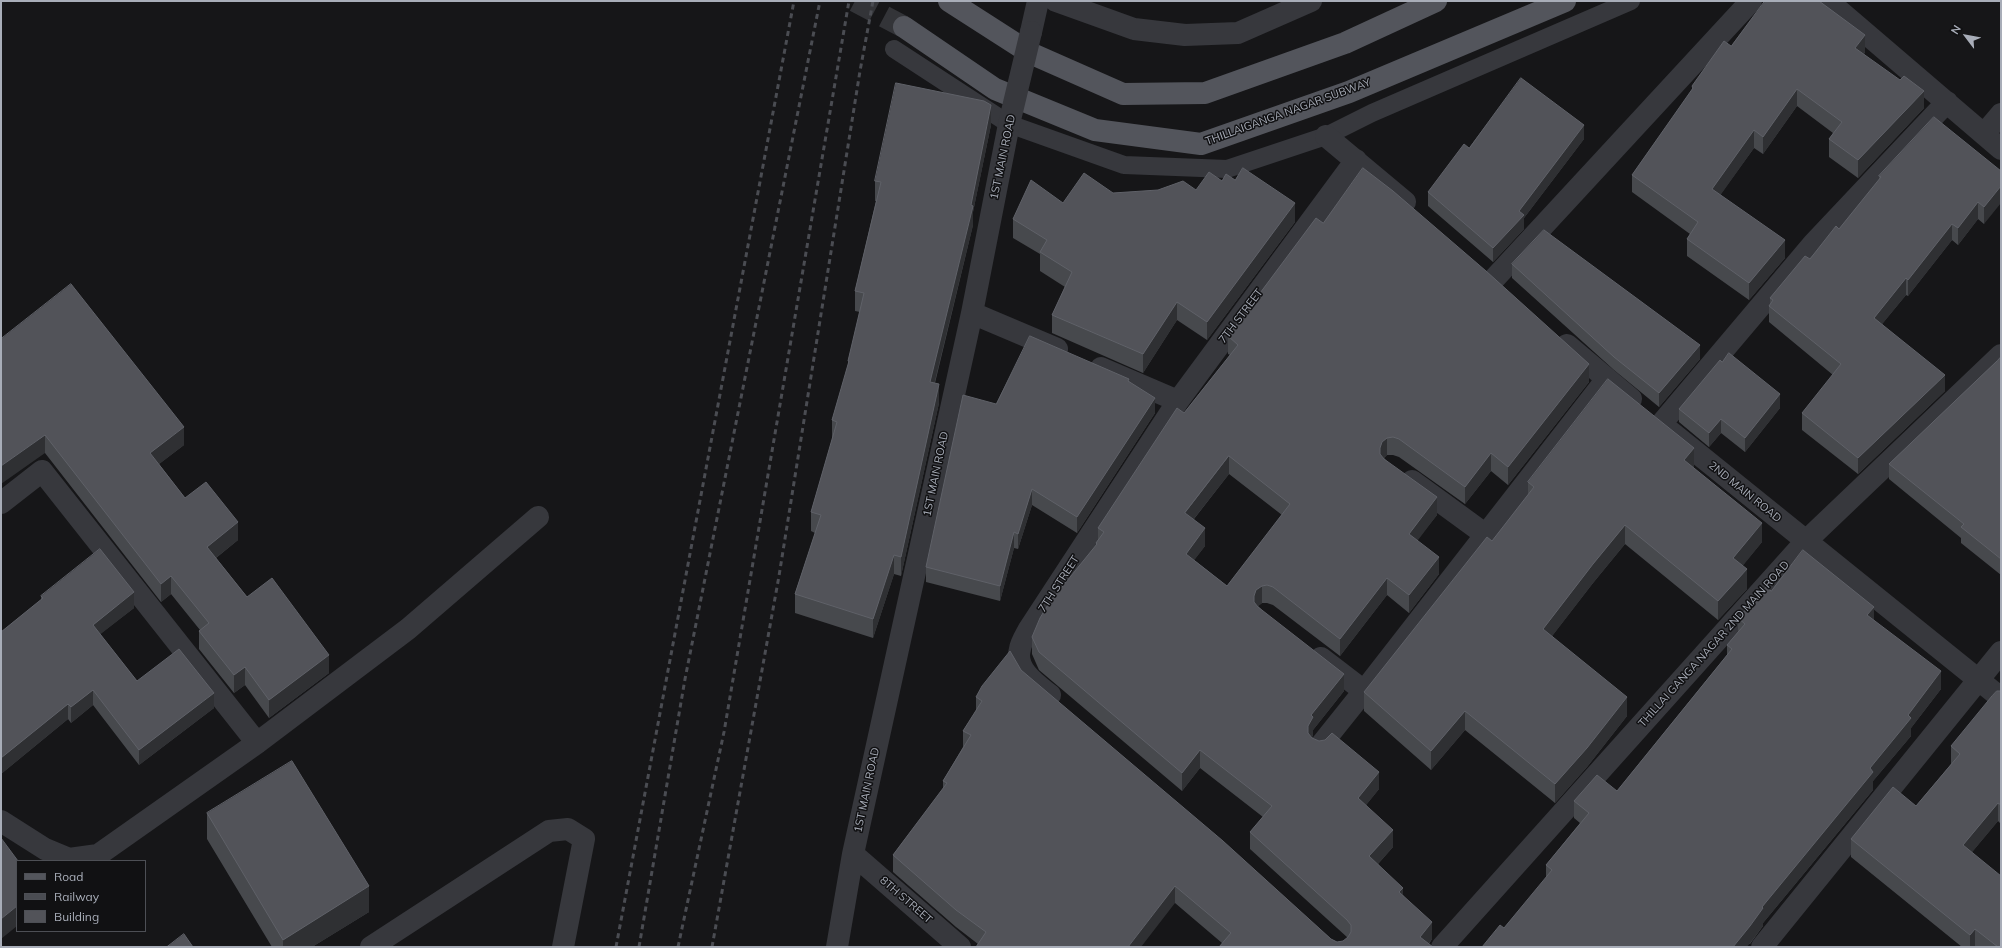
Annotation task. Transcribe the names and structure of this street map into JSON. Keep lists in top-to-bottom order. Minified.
{"streets":{"main road":["THILLAIGANGA NAGAR SUBWAY"],"street":["1ST MAIN ROAD","7TH STREET","2ND MAIN ROAD","THILLAI GANGA NAGAR 2ND MAIN ROAD","8TH STREET"]},"crossings":[["1ST MAIN ROAD","8TH STREET"],["2ND MAIN ROAD","THILLAI GANGA NAGAR 2ND MAIN ROAD"]],"legend":["Road","Railway","Building"],"north":"top left"}
